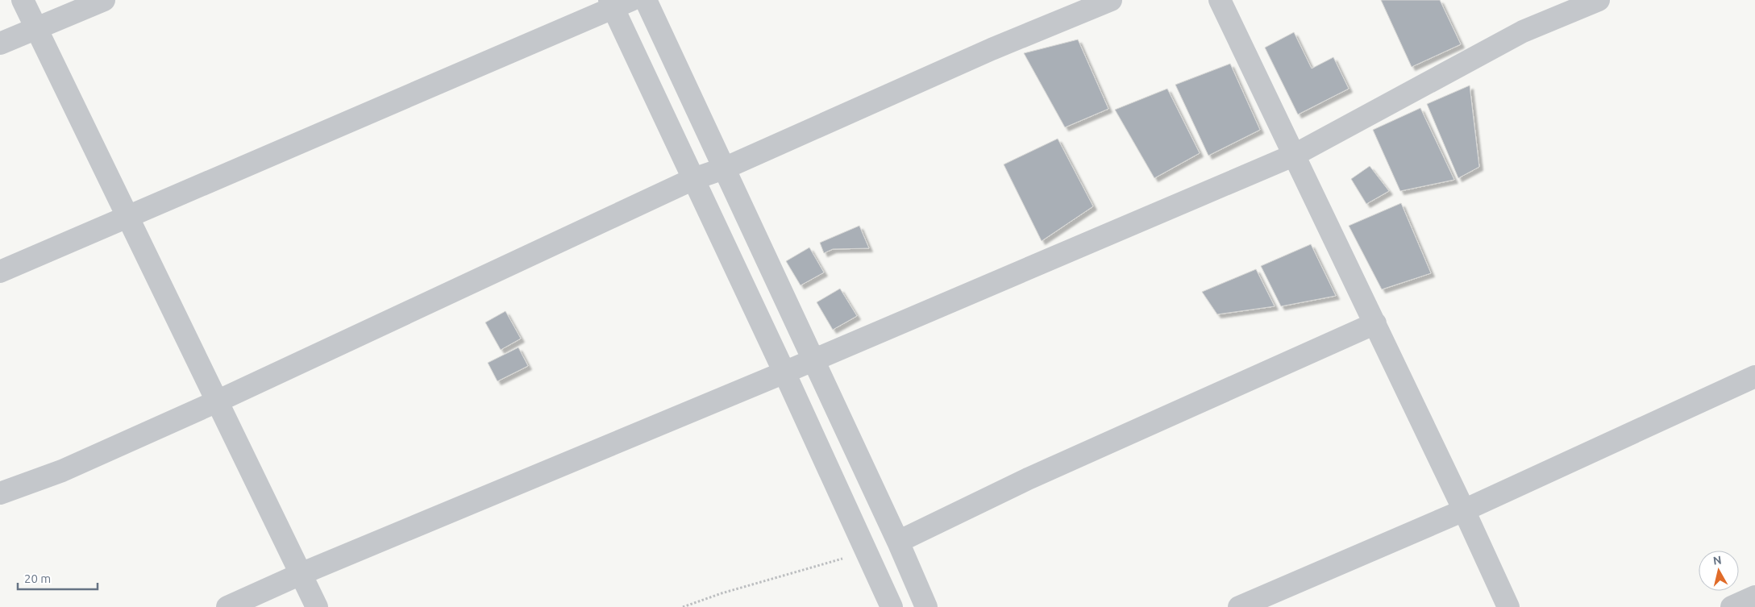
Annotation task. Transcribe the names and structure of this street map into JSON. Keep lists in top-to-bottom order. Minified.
{"scale_bar":"20 m","north":"top"}
